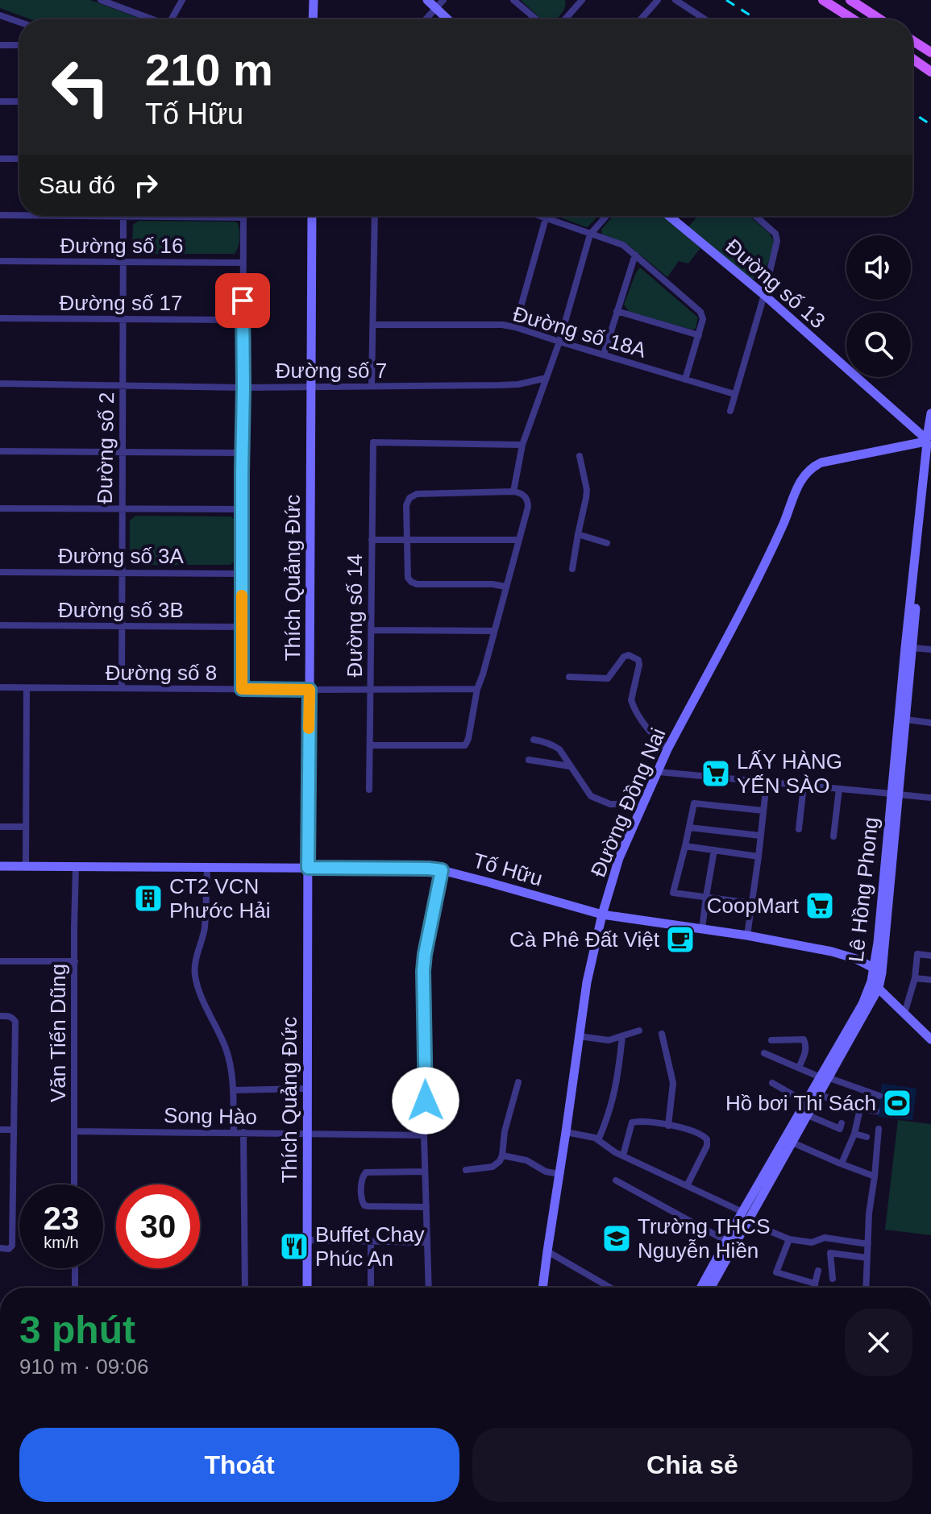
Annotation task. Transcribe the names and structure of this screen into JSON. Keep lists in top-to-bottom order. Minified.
{"streets":{"street":["Đường số 16","Đường số 13","Đường số 17","Đường số 18A","Đường số 7","Đường số 2","Đường số 3A","Thích Quảng Đức","Đường số 3B","Đường số 14","Đường số 8","Đường Đồng Nai","Tố Hữu","Lê Hồng Phong","Văn Tiến Dũng","Song Hào"]},"crossings":[["Đường số 16","Đường số 2"],["Đường số 13","Đường Đồng Nai"],["Đường số 13","Lê Hồng Phong"],["Đường số 17","Đường số 2"],["Đường số 7","Đường số 2"],["Đường số 7","Thích Quảng Đức"],["Đường số 2","Đường số 3A"],["Đường số 2","Đường số 3B"],["Đường số 2","Đường số 8"],["Thích Quảng Đức","Đường số 8"],["Thích Quảng Đức","Tố Hữu"],["Thích Quảng Đức","Song Hào"],["Đường số 14","Đường số 8"],["Đường Đồng Nai","Tố Hữu"],["Đường Đồng Nai","Lê Hồng Phong"],["Tố Hữu","Lê Hồng Phong"],["Tố Hữu","Văn Tiến Dũng"],["Văn Tiến Dũng","Song Hào"]],"places":{"supermarket":["LẤY HÀNG YẾN SÀO","CoopMart"],"building":["CT2 VCN Phước Hải"],"cafe":["Cà Phê Đất Việt"],"sports":["Hồ bơi Thi Sách"],"school or university":["Trường THCS Nguyễn Hiền"],"restaurant":["Buffet Chay Phúc An"]},"page":{"turn":["210 m","Tố Hữu"],"then":"Sau đó","speed":"23 km/h","limit":"30","heading":["3 phút","910 m · 09:06"],"buttons":["Thoát","Chia sẻ"]}}
